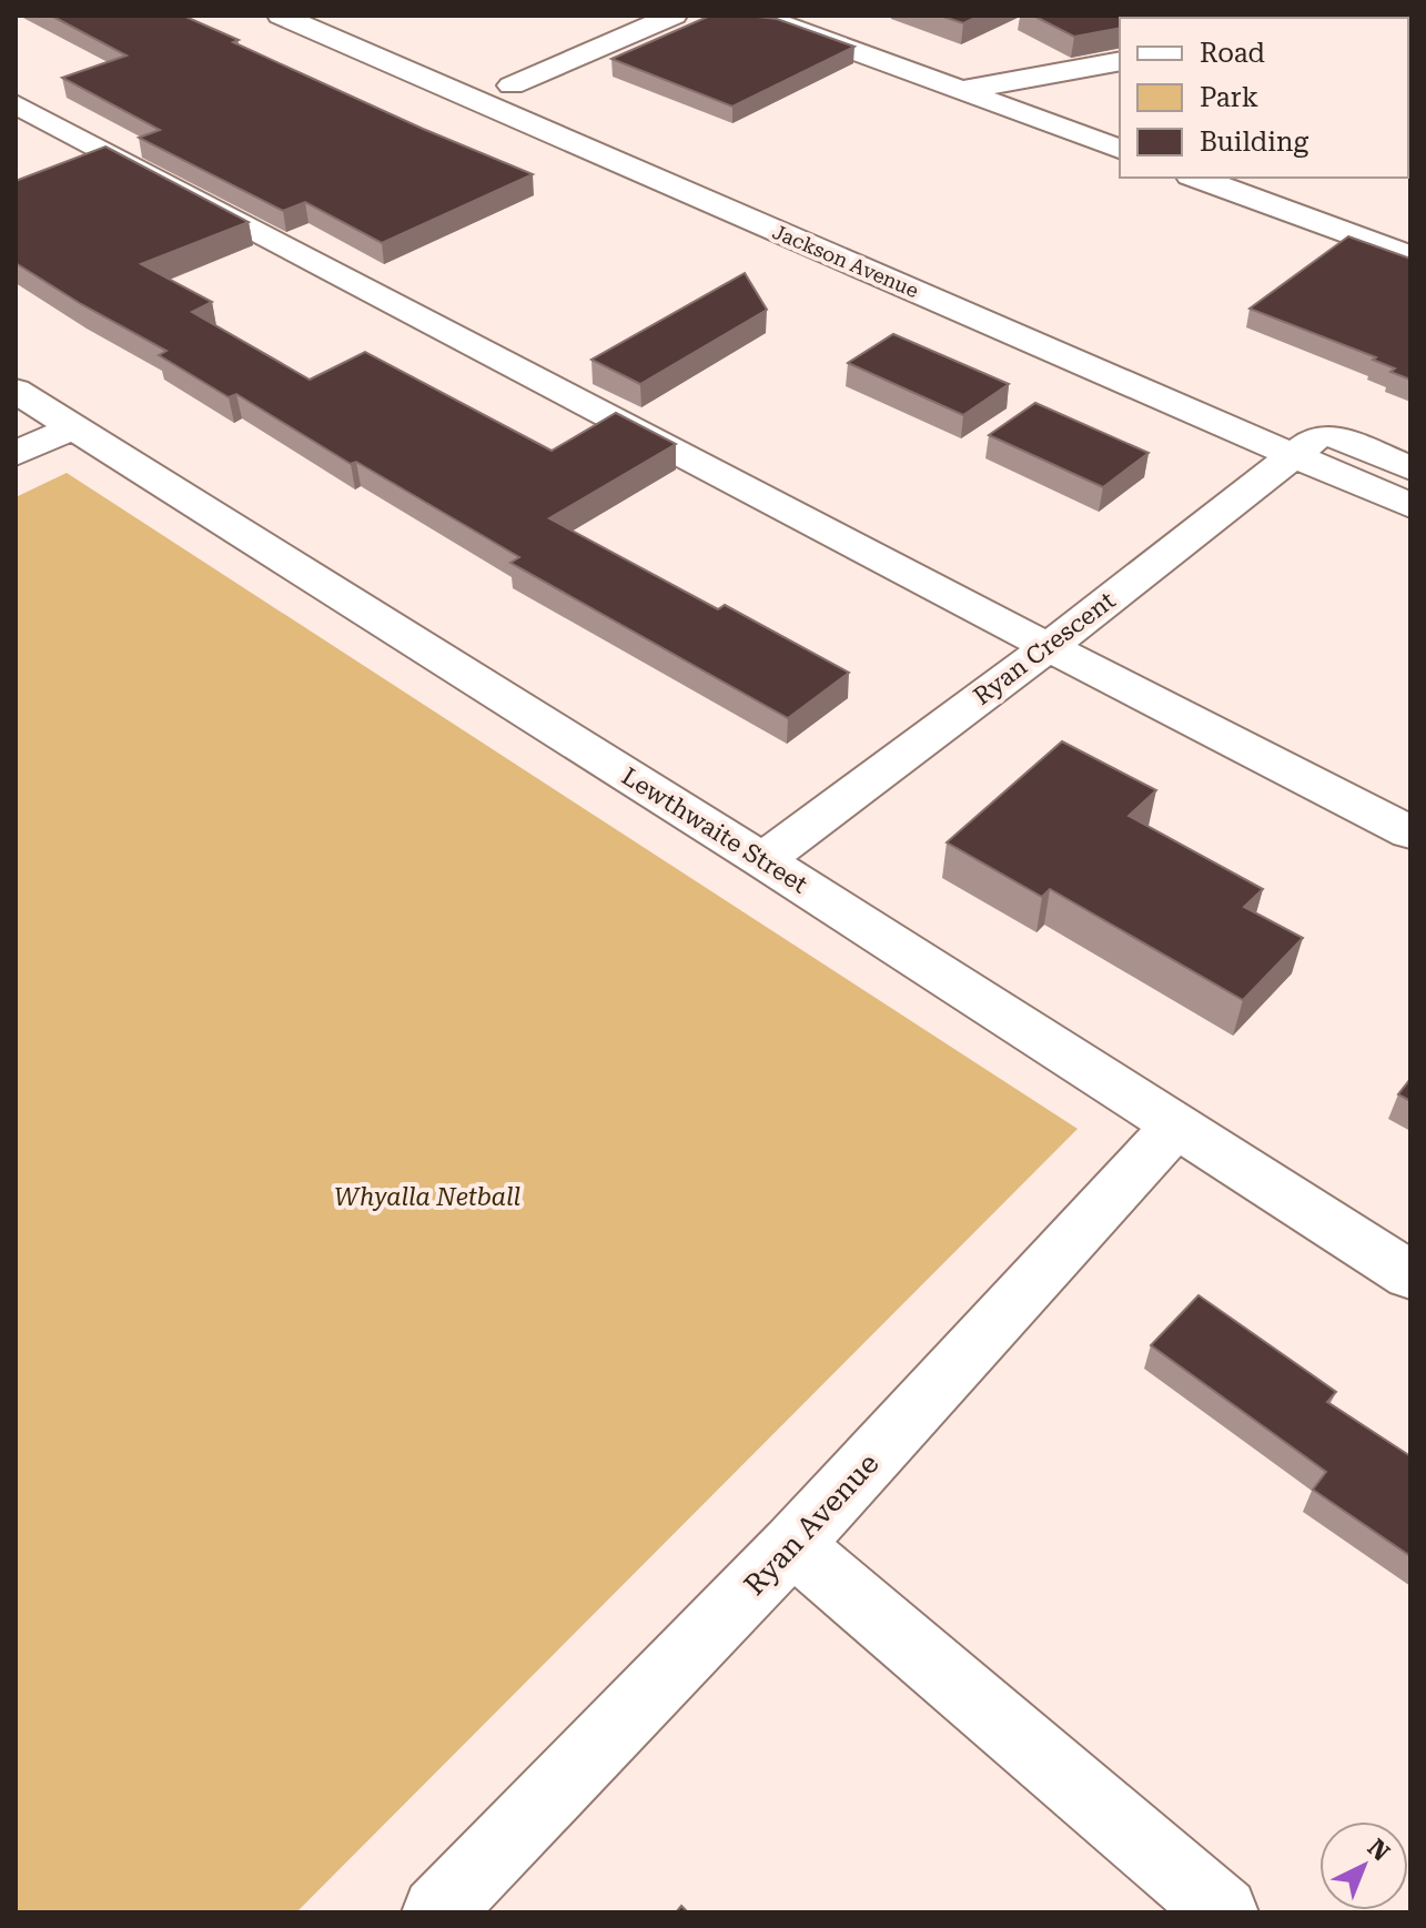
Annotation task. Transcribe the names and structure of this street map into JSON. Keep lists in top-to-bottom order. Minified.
{"streets":{"street":["Jackson Avenue","Ryan Crescent","Lewthwaite Street","Ryan Avenue"]},"crossings":[["Jackson Avenue","Ryan Crescent"],["Ryan Crescent","Lewthwaite Street"],["Lewthwaite Street","Ryan Avenue"]],"parks":["Whyalla Netball"],"legend":["Road","Park","Building"],"north":"top right"}
